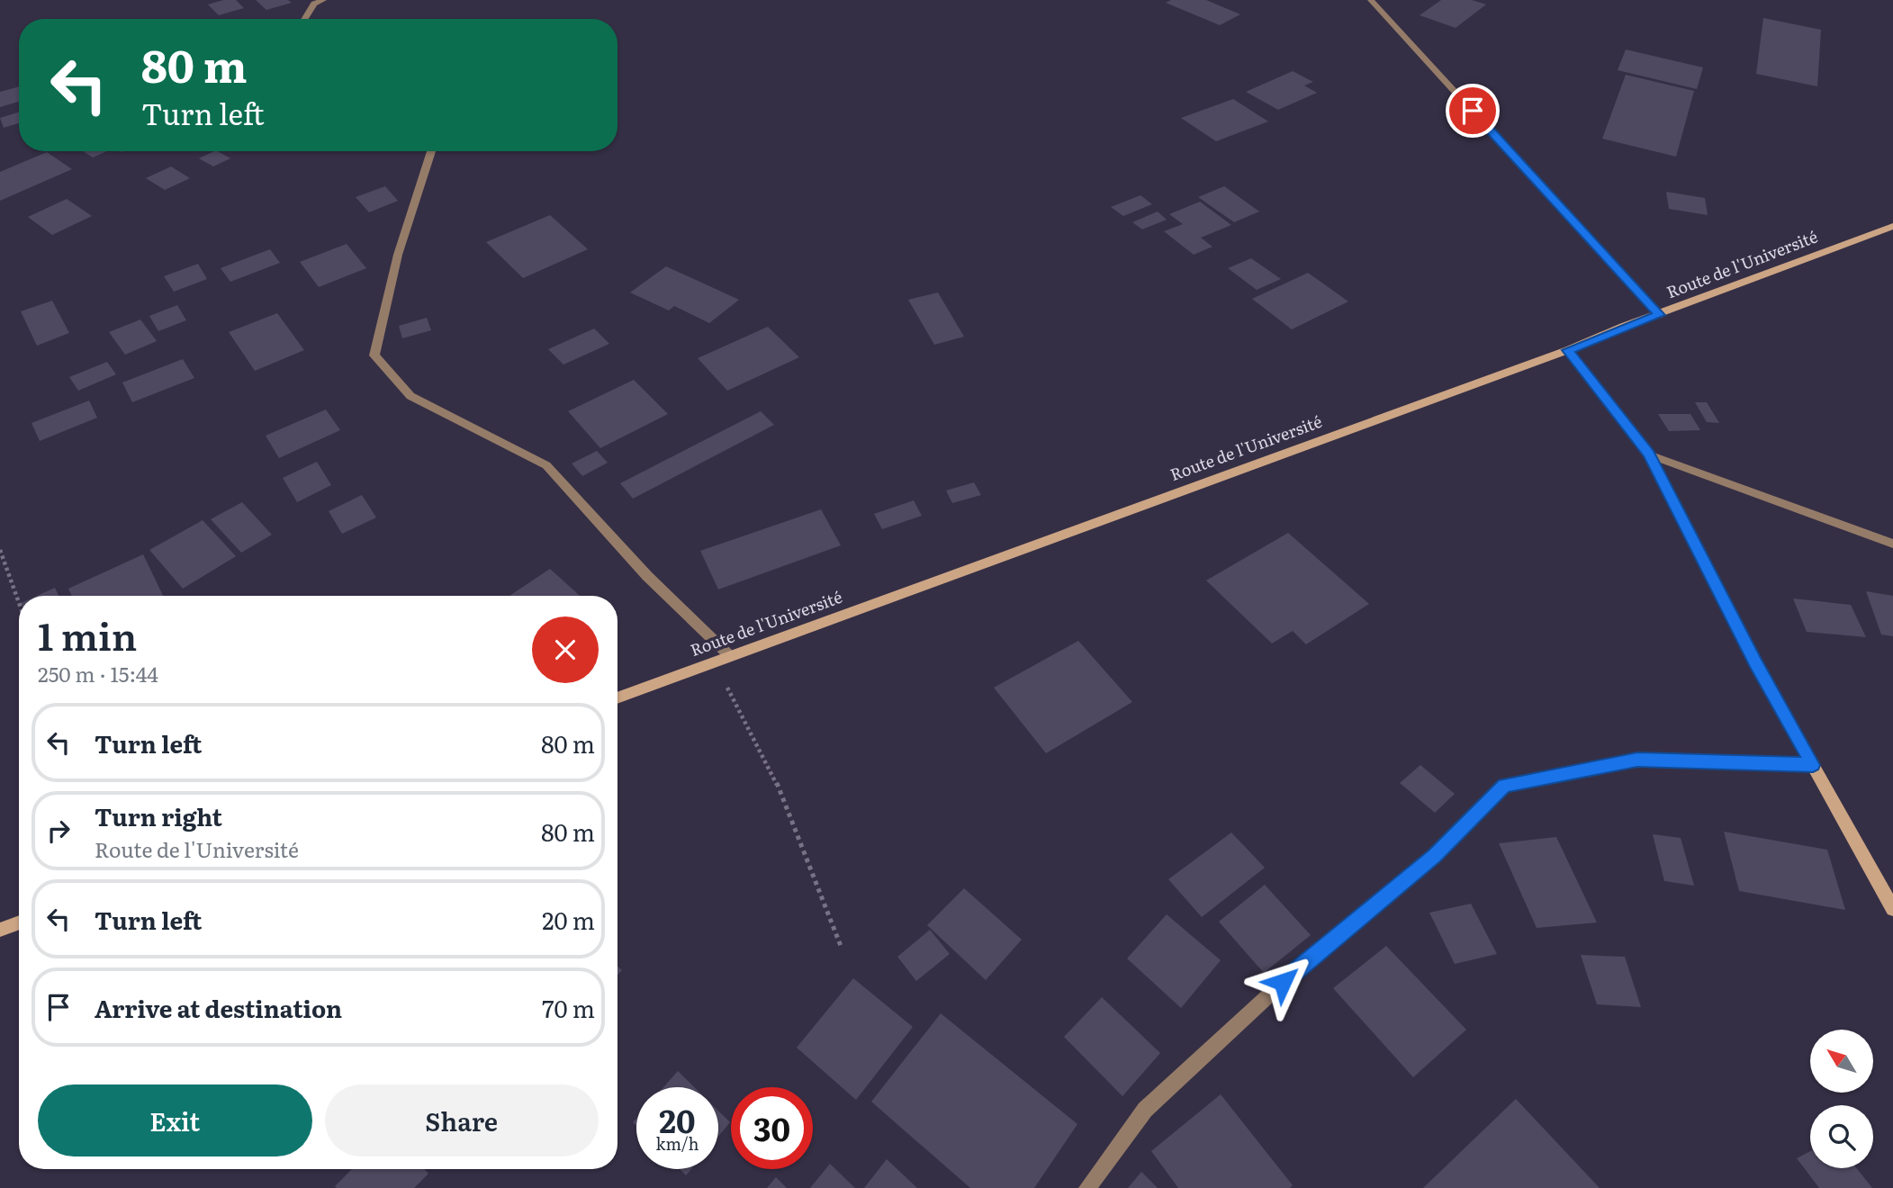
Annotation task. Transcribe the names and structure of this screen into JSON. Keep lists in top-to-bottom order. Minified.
{"streets":{"street":["Route de l'Université"]},"north":"top left","page":{"turn":["80 m","Turn left"],"heading":["1 min","250 m · 15:44"],"list":[{"name":"Turn left","value":"80 m"},{"name":"Turn right","note":"Route de l'Université","value":"80 m"},{"name":"Turn left","value":"20 m"},{"name":"Arrive at destination","value":"70 m"}],"buttons":["Exit","Share"],"speed":"20 km/h","limit":"30"}}
